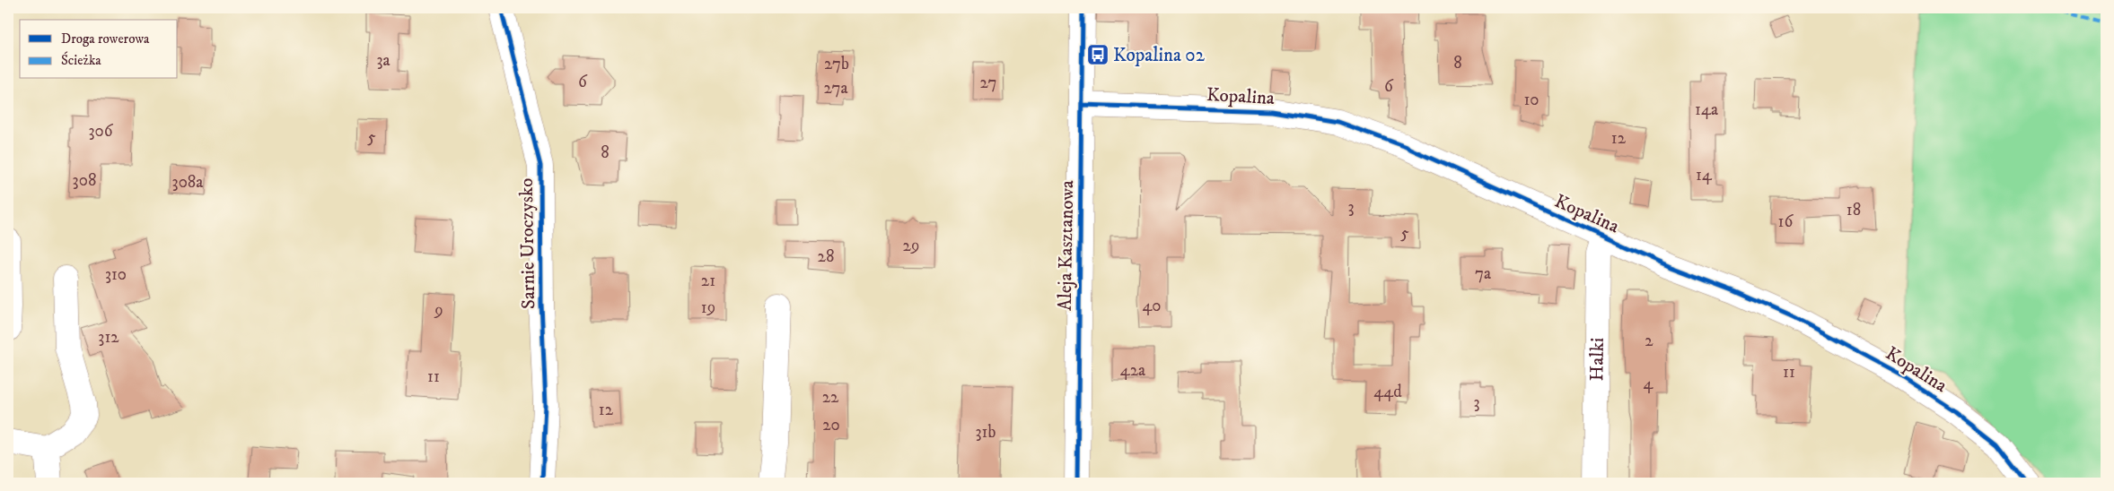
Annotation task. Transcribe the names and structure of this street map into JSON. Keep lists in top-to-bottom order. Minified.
{"streets":{"street":["Kopalina","Sarnie Uroczysko","Aleja Kasztanowa","Halki"]},"crossings":[["Kopalina","Aleja Kasztanowa"],["Kopalina","Halki"]],"places":{"bus stop":["Kopalina 02"]},"house_numbers":["3a","8","27b","6","27","6","27a","10","14a","306","5","12","8","14","308","308a","3","18","16","5","29","28","7a","310","21","40","19","9","312","2","42a","11","11","4","44d","22","3","12","20","31b"],"legend":["Droga rowerowa","Ścieżka"]}
